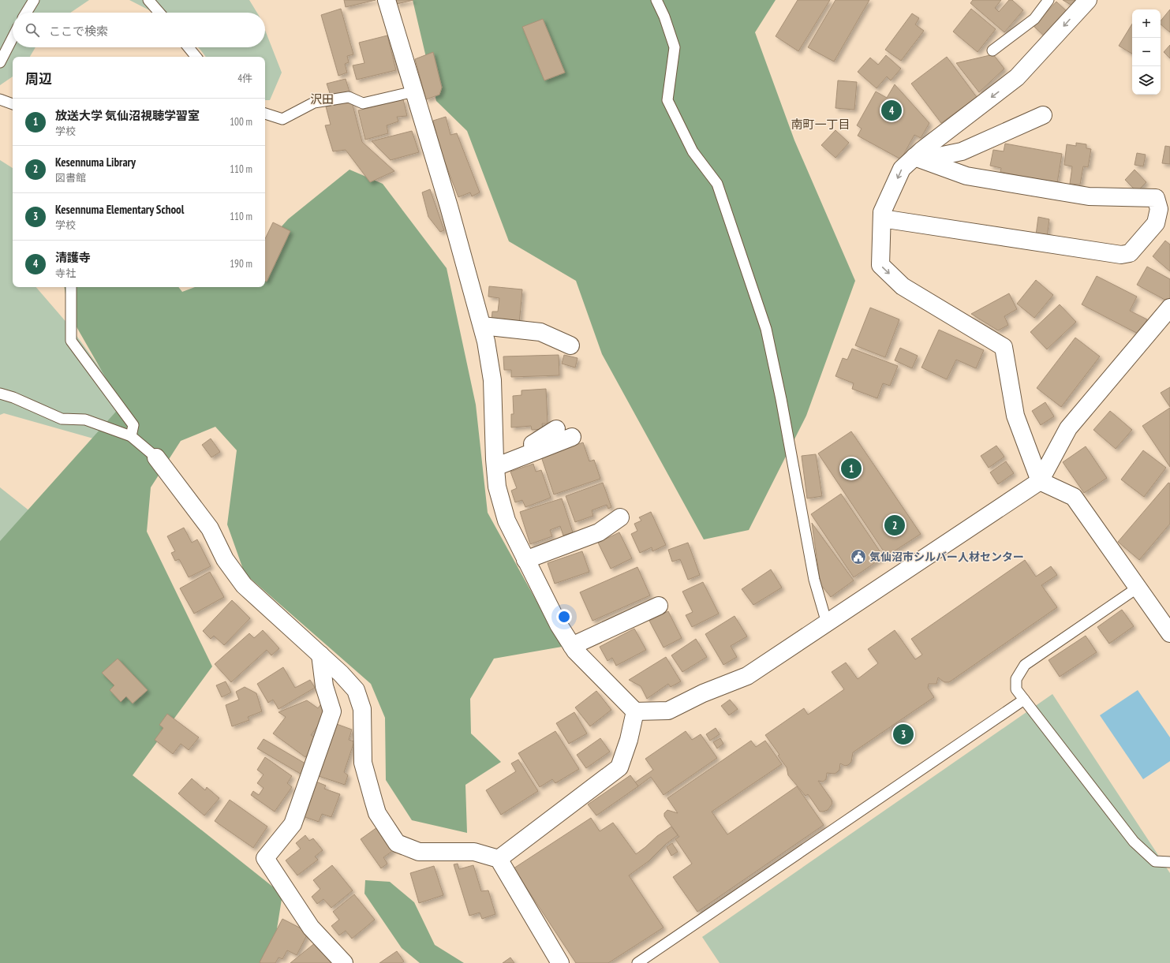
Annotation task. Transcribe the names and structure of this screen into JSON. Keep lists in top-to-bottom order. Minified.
{"districts":["沢田","南町一丁目"],"places":{"public building":["気仙沼市シルバー人材センター"]},"page":{"map_buttons":["+","−"],"search":"ここで検索","heading":["周辺","4件"],"list":[{"mark":"1","name":"放送大学 気仙沼視聴学習室","note":"学校","value":"100 m"},{"mark":"2","name":"Kesennuma Library","note":"図書館","value":"110 m"},{"mark":"3","name":"Kesennuma Elementary School","note":"学校","value":"110 m"},{"mark":"4","name":"清護寺","note":"寺社","value":"190 m"}],"pins":["4","1","2","3"]}}
